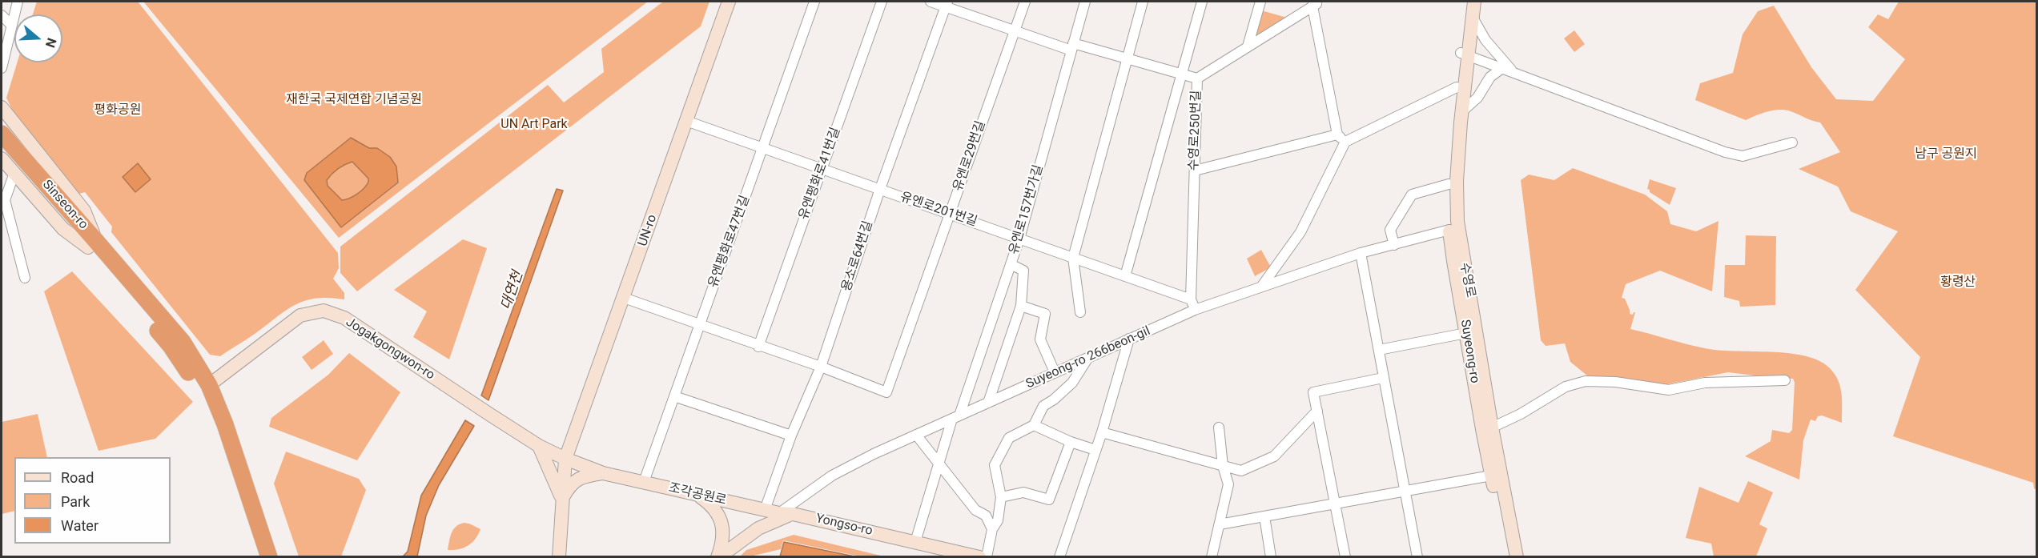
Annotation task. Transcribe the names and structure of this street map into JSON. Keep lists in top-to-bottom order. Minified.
{"streets":{"highway":["Sinseon-ro"],"main road":["UN-ro","수영로","Jogakgongwon-ro","Suyeong-ro","조각공원로","Yongso-ro"],"street":["수영로250번길","유엔로29번길","유엔평화로41번길","유엔로201번길","유엔로157번가길","유엔평화로47번길","용소로64번길","Suyeong-ro 266beon-gil"]},"crossings":[["수영로250번길","유엔로201번길"],["유엔로29번길","유엔로201번길"],["유엔로29번길","용소로64번길"],["유엔평화로41번길","유엔로201번길"],["유엔로201번길","유엔로157번가길"],["유엔로201번길","UN-ro"],["유엔로201번길","유엔평화로47번길"],["유엔로201번길","용소로64번길"],["유엔로157번가길","Suyeong-ro 266beon-gil"],["유엔로157번가길","Yongso-ro"],["UN-ro","조각공원로"],["유엔평화로47번길","조각공원로"],["용소로64번길","조각공원로"],["수영로","Suyeong-ro"],["Jogakgongwon-ro","조각공원로"],["Suyeong-ro 266beon-gil","조각공원로"],["조각공원로","Yongso-ro"]],"water":["대연천"],"parks":["재한국 국제연합 기념공원","평화공원","UN Art Park","남구 공원지","황령산"],"legend":["Road","Park","Water"],"north":"right"}
